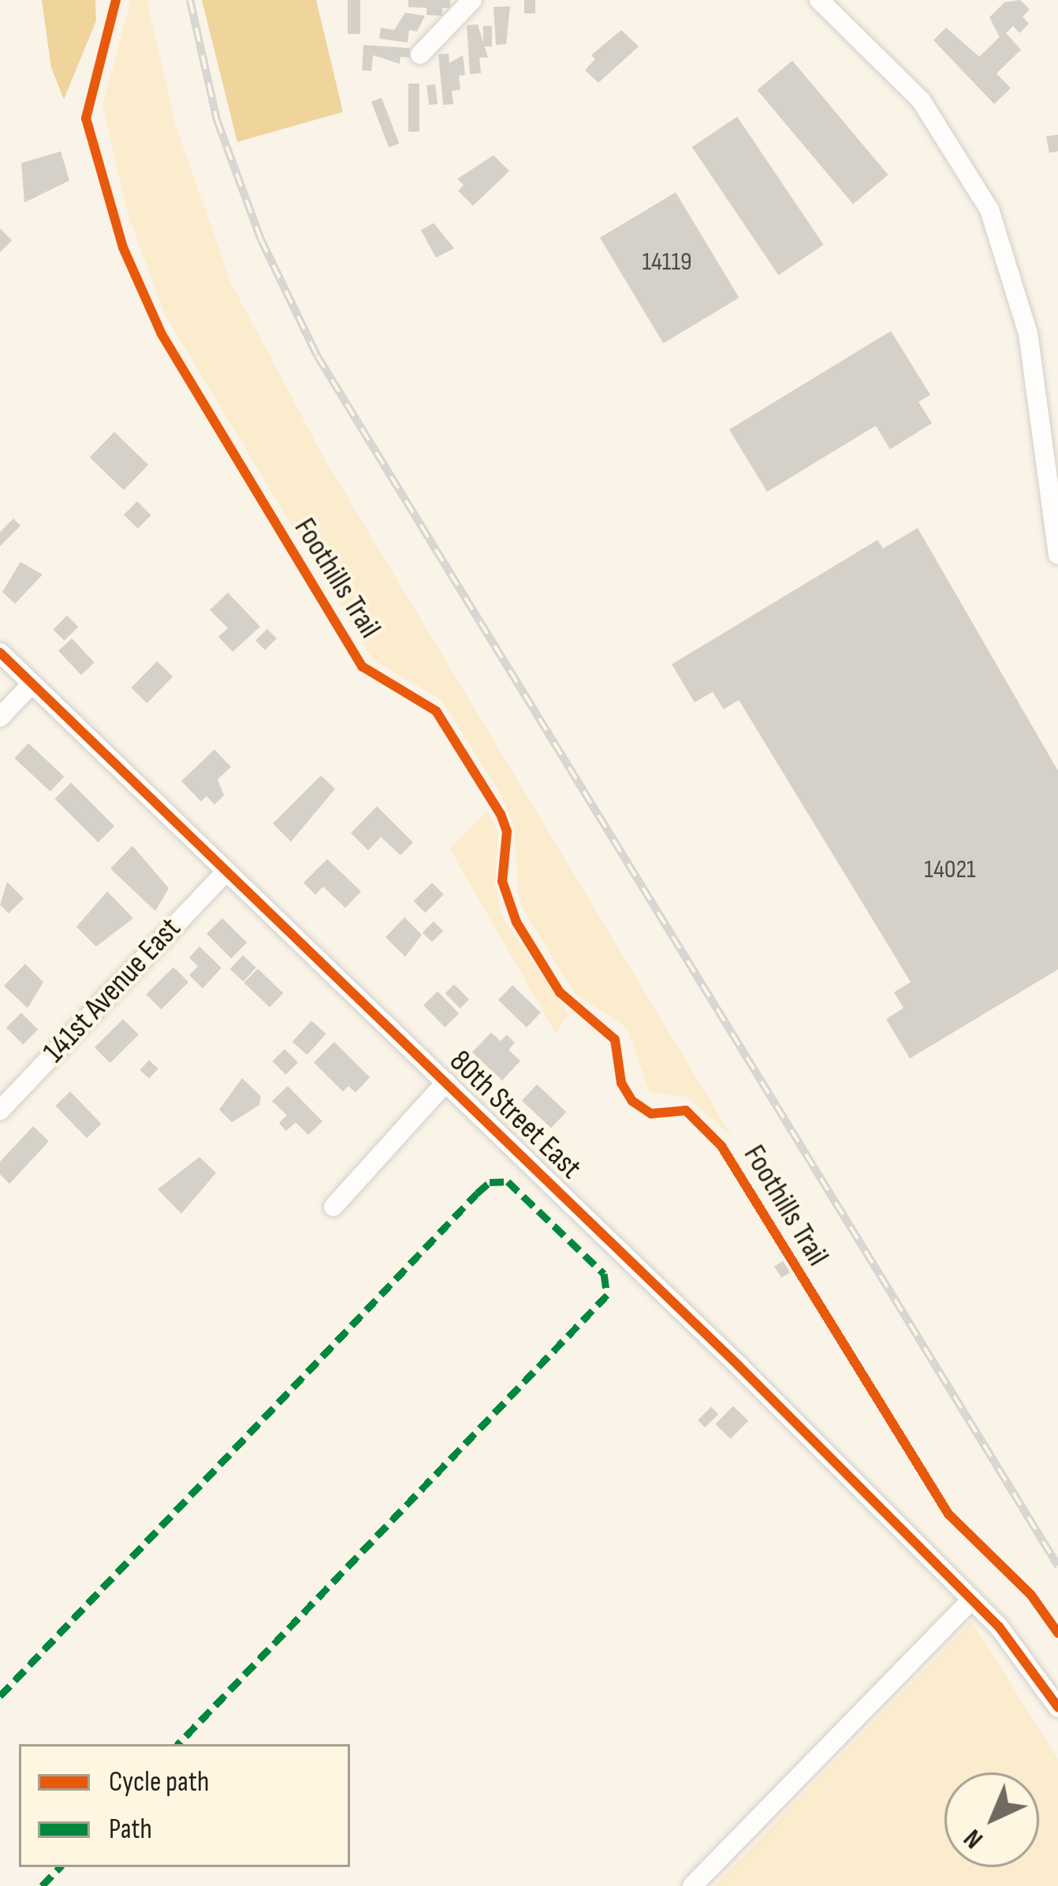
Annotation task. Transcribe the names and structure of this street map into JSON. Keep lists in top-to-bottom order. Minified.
{"streets":{"street":["141st Avenue East","80th Street East"],"cycle path":["Foothills Trail"]},"crossings":[["141st Avenue East","80th Street East"]],"house_numbers":["14119","14021"],"legend":["Cycle path","Path"],"north":"bottom left"}
